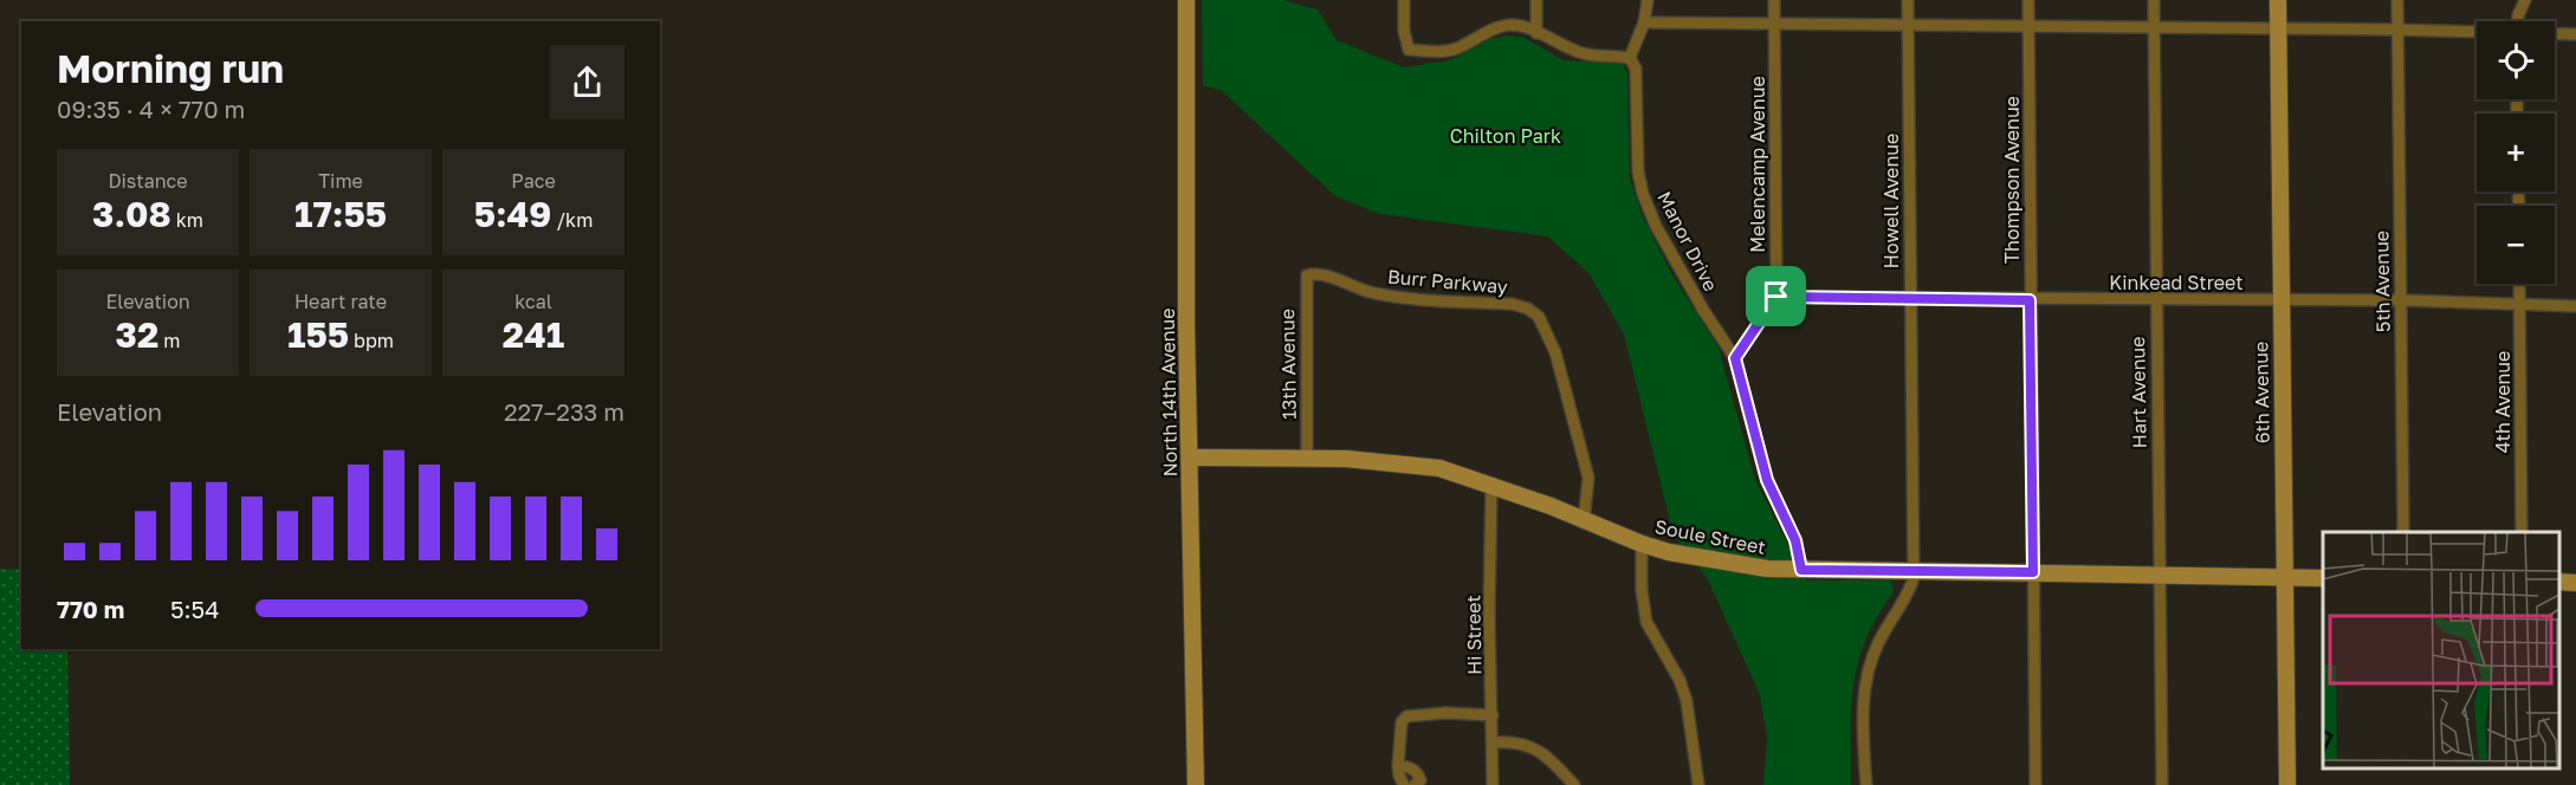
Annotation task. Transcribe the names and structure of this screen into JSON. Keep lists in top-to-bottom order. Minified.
{"streets":{"street":["Melencamp Avenue","Thompson Avenue","Howell Avenue","Manor Drive","Burr Parkway","5th Avenue","Kinkead Street","13th Avenue","North 14th Avenue","Hart Avenue","6th Avenue","4th Avenue","Soule Street","Hi Street"]},"crossings":[["Melencamp Avenue","Kinkead Street"],["Thompson Avenue","Kinkead Street"],["Thompson Avenue","Soule Street"],["Howell Avenue","Kinkead Street"],["Howell Avenue","Soule Street"],["Manor Drive","Soule Street"],["Burr Parkway","13th Avenue"],["Burr Parkway","Soule Street"],["5th Avenue","Kinkead Street"],["Kinkead Street","Hart Avenue"],["Kinkead Street","6th Avenue"],["Kinkead Street","4th Avenue"],["13th Avenue","Soule Street"],["North 14th Avenue","Soule Street"],["Hart Avenue","Soule Street"],["6th Avenue","Soule Street"],["Soule Street","Hi Street"]],"parks":["Chilton Park"],"page":{"map_buttons":["+","−"],"heading":["Morning run","09:35 · 4 × 770 m"],"stats":[["Distance","3.08 km"],["Time","17:55"],["Pace","5:49 /km"],["Elevation","32 m"],["Heart rate","155 bpm"],["kcal","241"]],"chart":["Elevation","227–233 m"],"list":[{"name":"770 m","note":"5:54"}]}}
